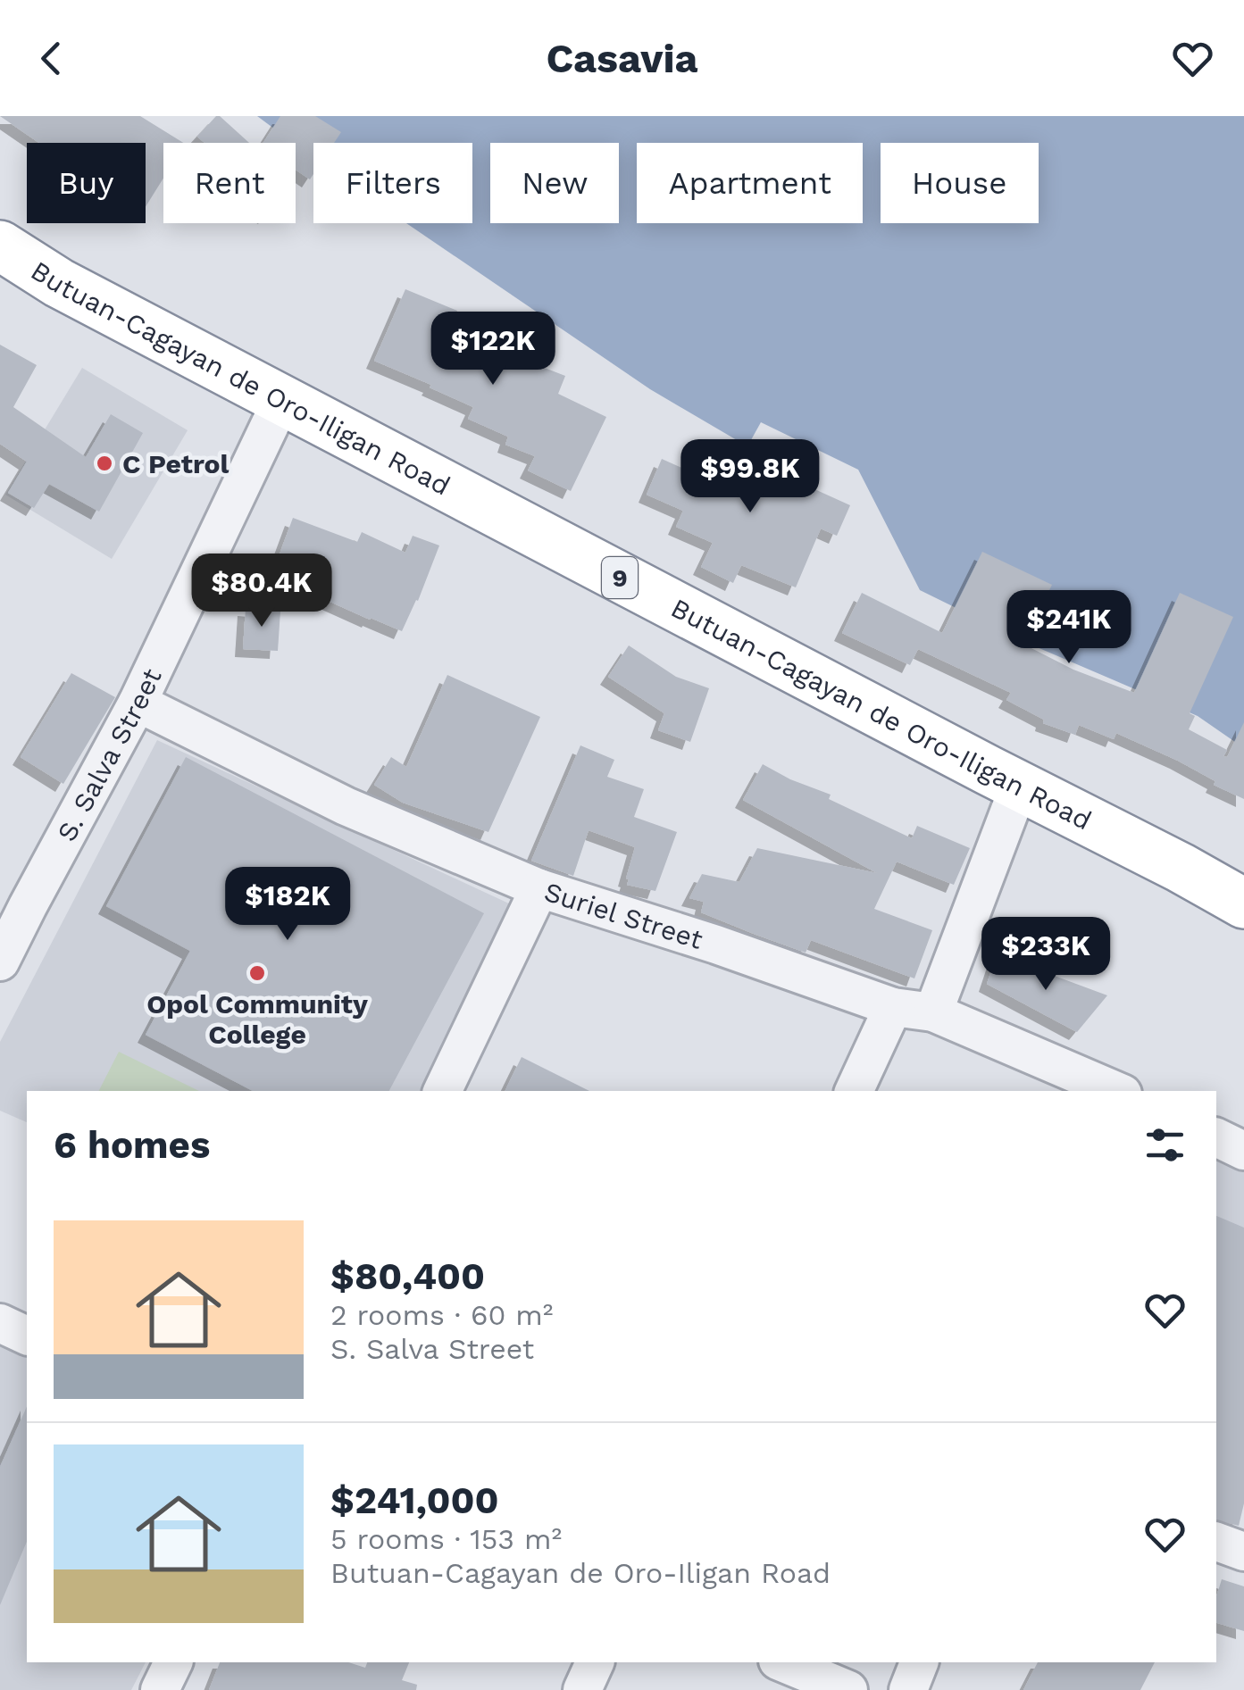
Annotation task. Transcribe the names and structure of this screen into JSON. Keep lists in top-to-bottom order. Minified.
{"streets":{"highway":["Butuan-Cagayan de Oro-Iligan Road","9"],"street":["S. Salva Street","Suriel Street"]},"crossings":[["Butuan-Cagayan de Oro-Iligan Road","S. Salva Street"],["S. Salva Street","Suriel Street"]],"places":["C Petrol","Opol Community College"],"page":{"header":"Casavia","chip":["Buy","Rent","Filters","New","Apartment","House"],"price":["$122K","$99.8K","$80.4K","$241K","$182K","$233K"],"heading":"6 homes","list":[{"name":"$80,400","note":"2 rooms · 60 m² · S. Salva Street"},{"name":"$241,000","note":"5 rooms · 153 m² · Butuan-Cagayan de Oro-Iligan Road"}]}}
